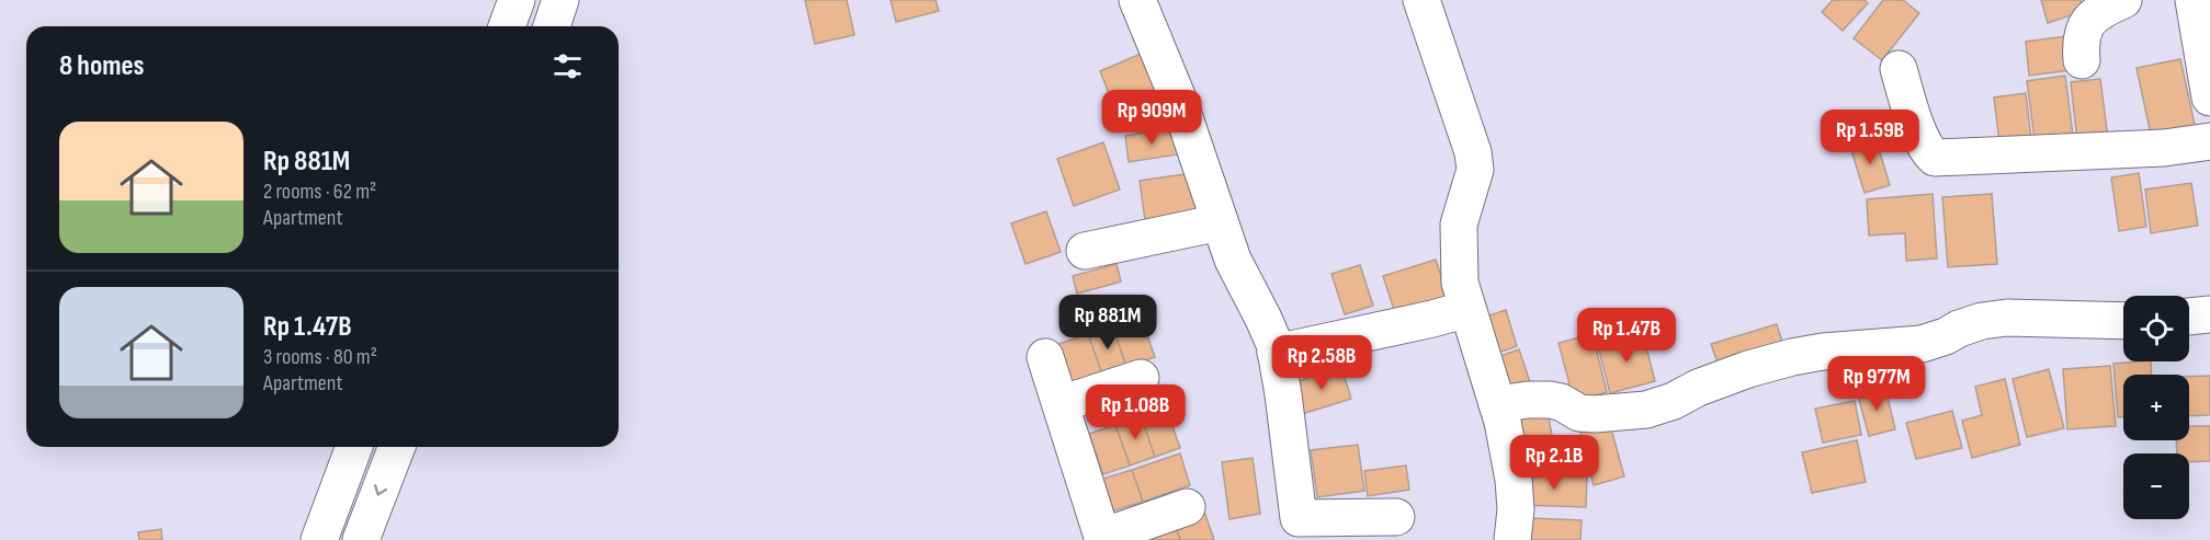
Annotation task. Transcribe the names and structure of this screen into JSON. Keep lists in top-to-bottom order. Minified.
{"page":{"heading":"8 homes","price":["Rp 909M","Rp 1.59B","Rp 881M","Rp 1.47B","Rp 2.58B","Rp 977M","Rp 1.08B","Rp 2.1B"],"list":[{"name":"Rp 881M","note":"2 rooms · 62 m² · Apartment"},{"name":"Rp 1.47B","note":"3 rooms · 80 m² · Apartment"}],"map_buttons":["+","−"]}}
